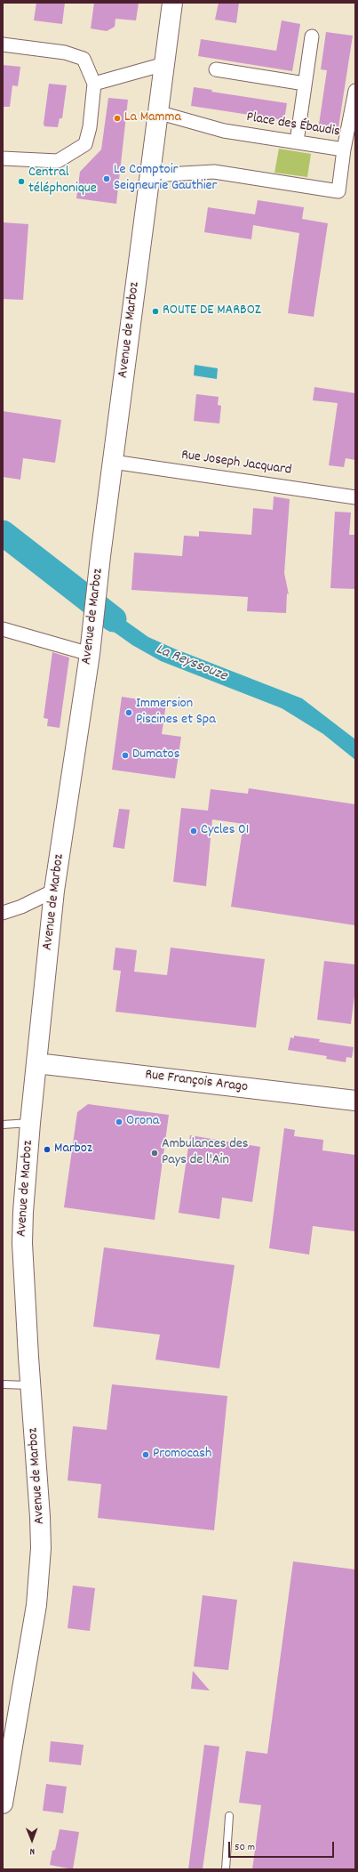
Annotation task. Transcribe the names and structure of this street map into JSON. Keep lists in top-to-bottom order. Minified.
{"streets":{"main road":["Avenue de Marboz","Rue François Arago"],"street":["Place des Ébaudis","Rue Joseph Jacquard"]},"crossings":[["Place des Ébaudis","Avenue de Marboz"],["Avenue de Marboz","Rue Joseph Jacquard"],["Avenue de Marboz","Rue François Arago"]],"water":["La Reyssouze"],"places":["La Mamma","Le Comptoir Seigneurie Gauthier","Central téléphonique","ROUTE DE MARBOZ","Immersion Piscines et Spa","Dumatos","Cycles 01","Orona","Marboz","Ambulances des Pays de l'Ain","Promocash"],"scale_bar":"50 m","north":"bottom"}
